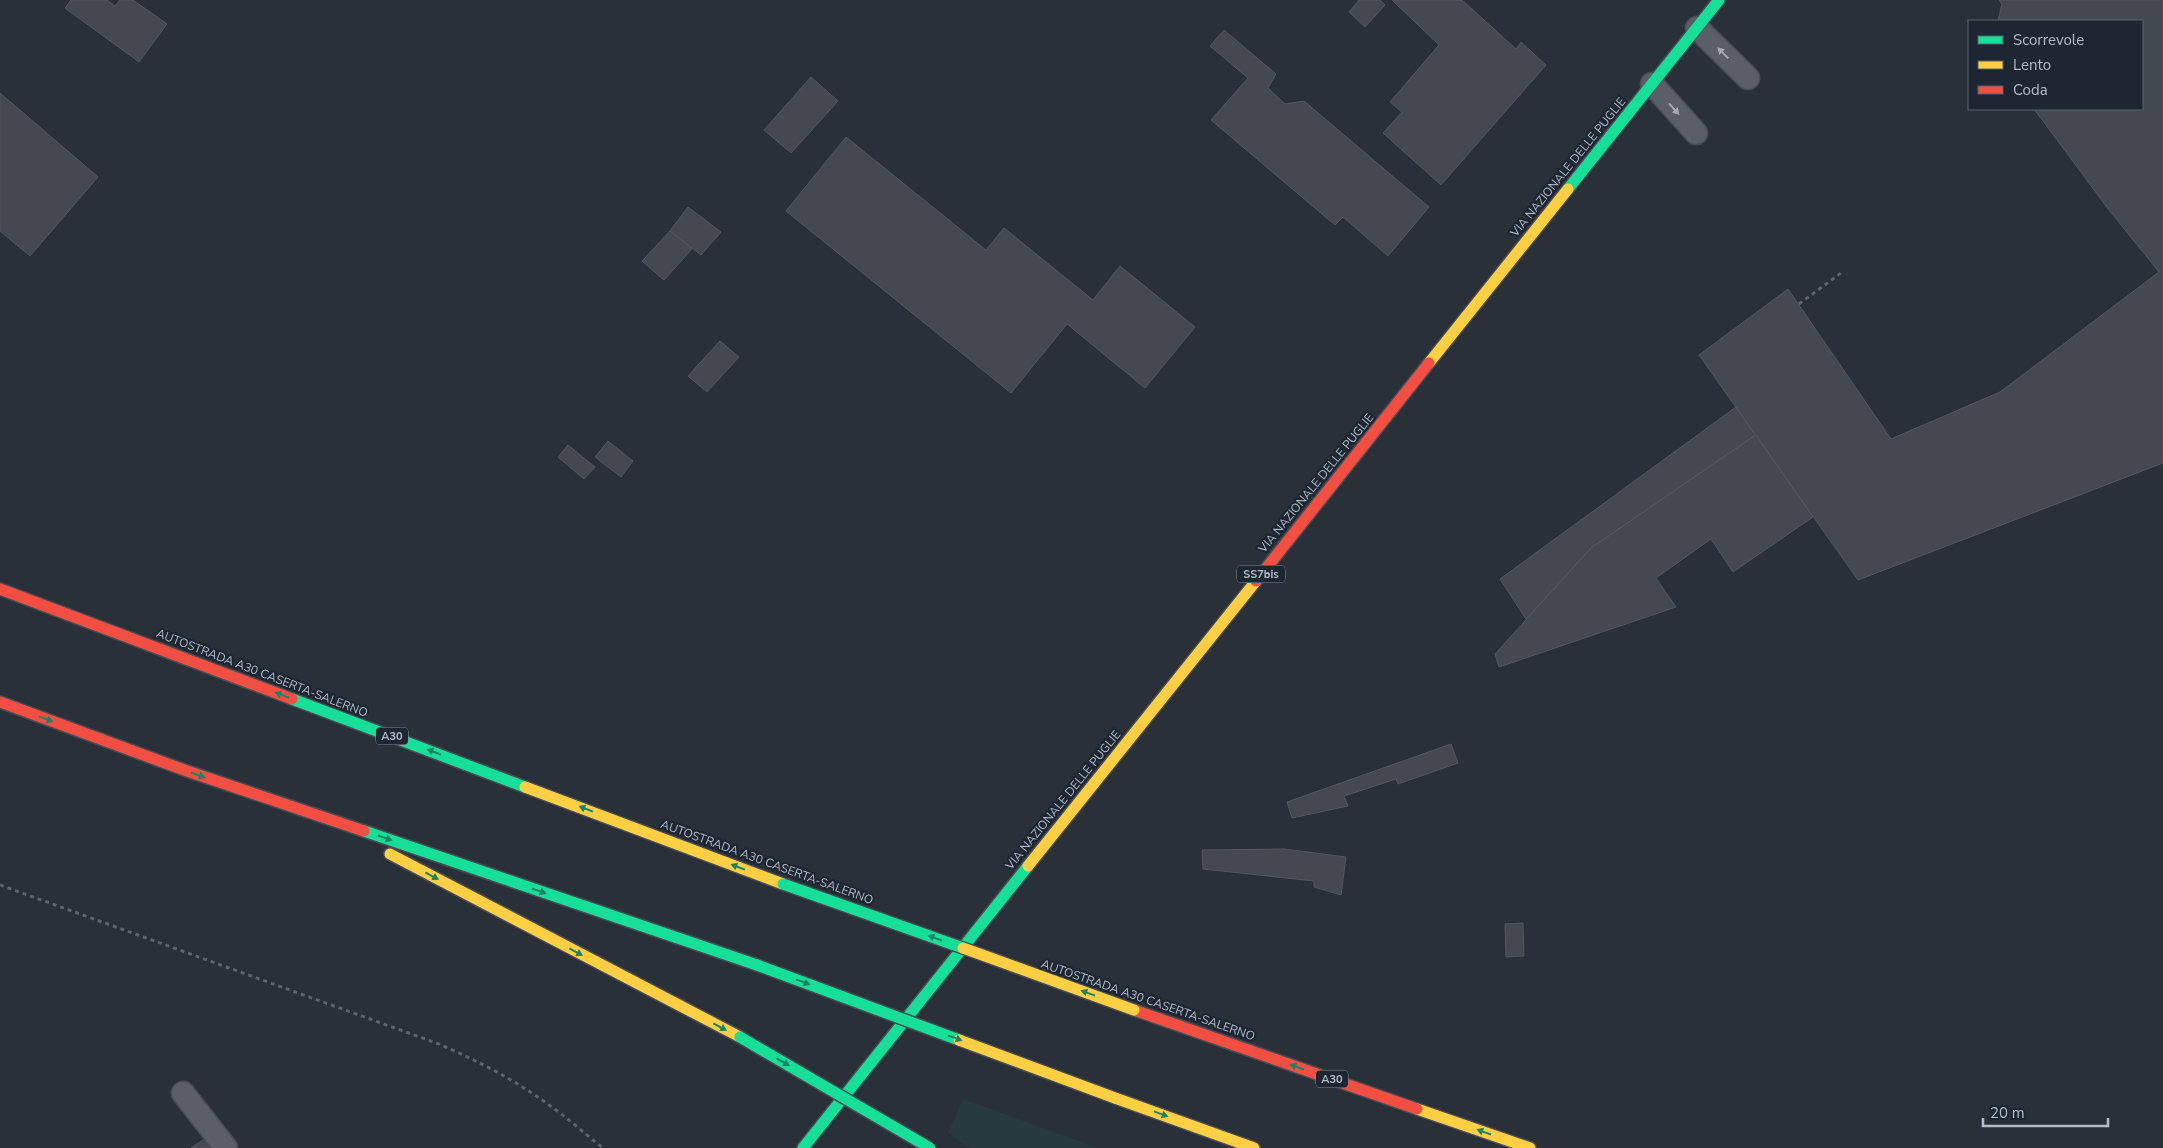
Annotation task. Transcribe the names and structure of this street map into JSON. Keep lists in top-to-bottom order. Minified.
{"streets":{"main road":["VIA NAZIONALE DELLE PUGLIE","SS7bis","AUTOSTRADA A30 CASERTA-SALERNO","A30"]},"legend":["Scorrevole","Lento","Coda"],"scale_bar":"20 m"}
